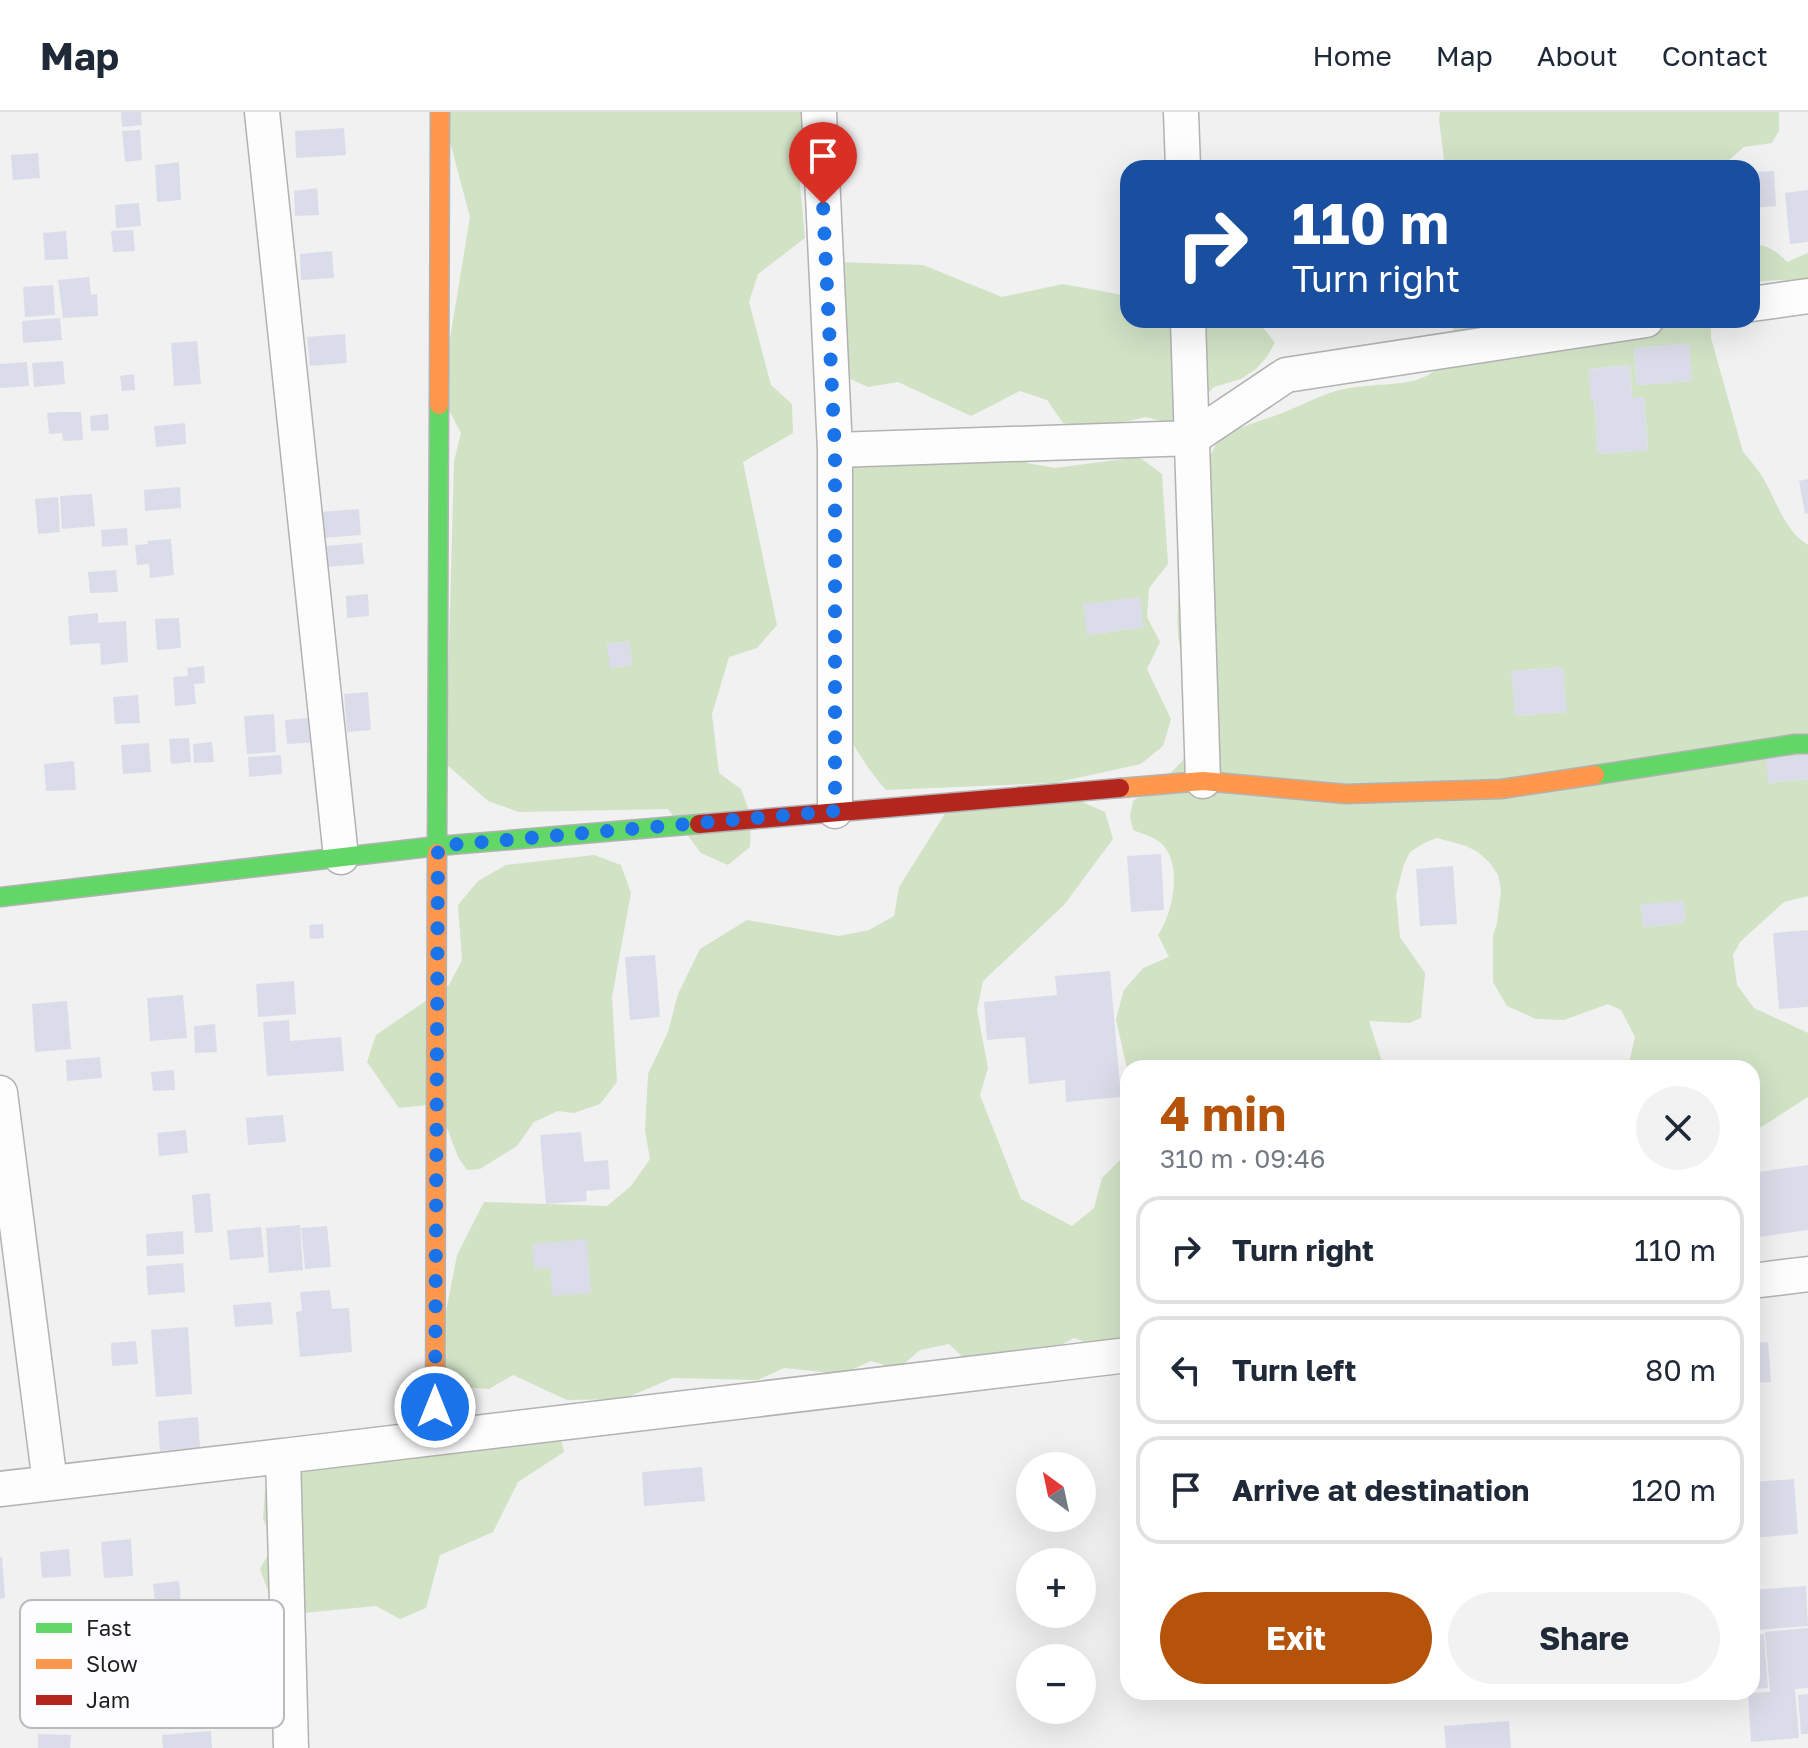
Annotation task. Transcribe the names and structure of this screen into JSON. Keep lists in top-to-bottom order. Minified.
{"legend":["Fast","Slow","Jam"],"north":"top left","page":{"header":"Map","nav":["Home","Map","About","Contact"],"turn":["110 m","Turn right"],"heading":["4 min","310 m · 09:46"],"list":[{"name":"Turn right","value":"110 m"},{"name":"Turn left","value":"80 m"},{"name":"Arrive at destination","value":"120 m"}],"map_buttons":["+","−"],"buttons":["Exit","Share"]}}
